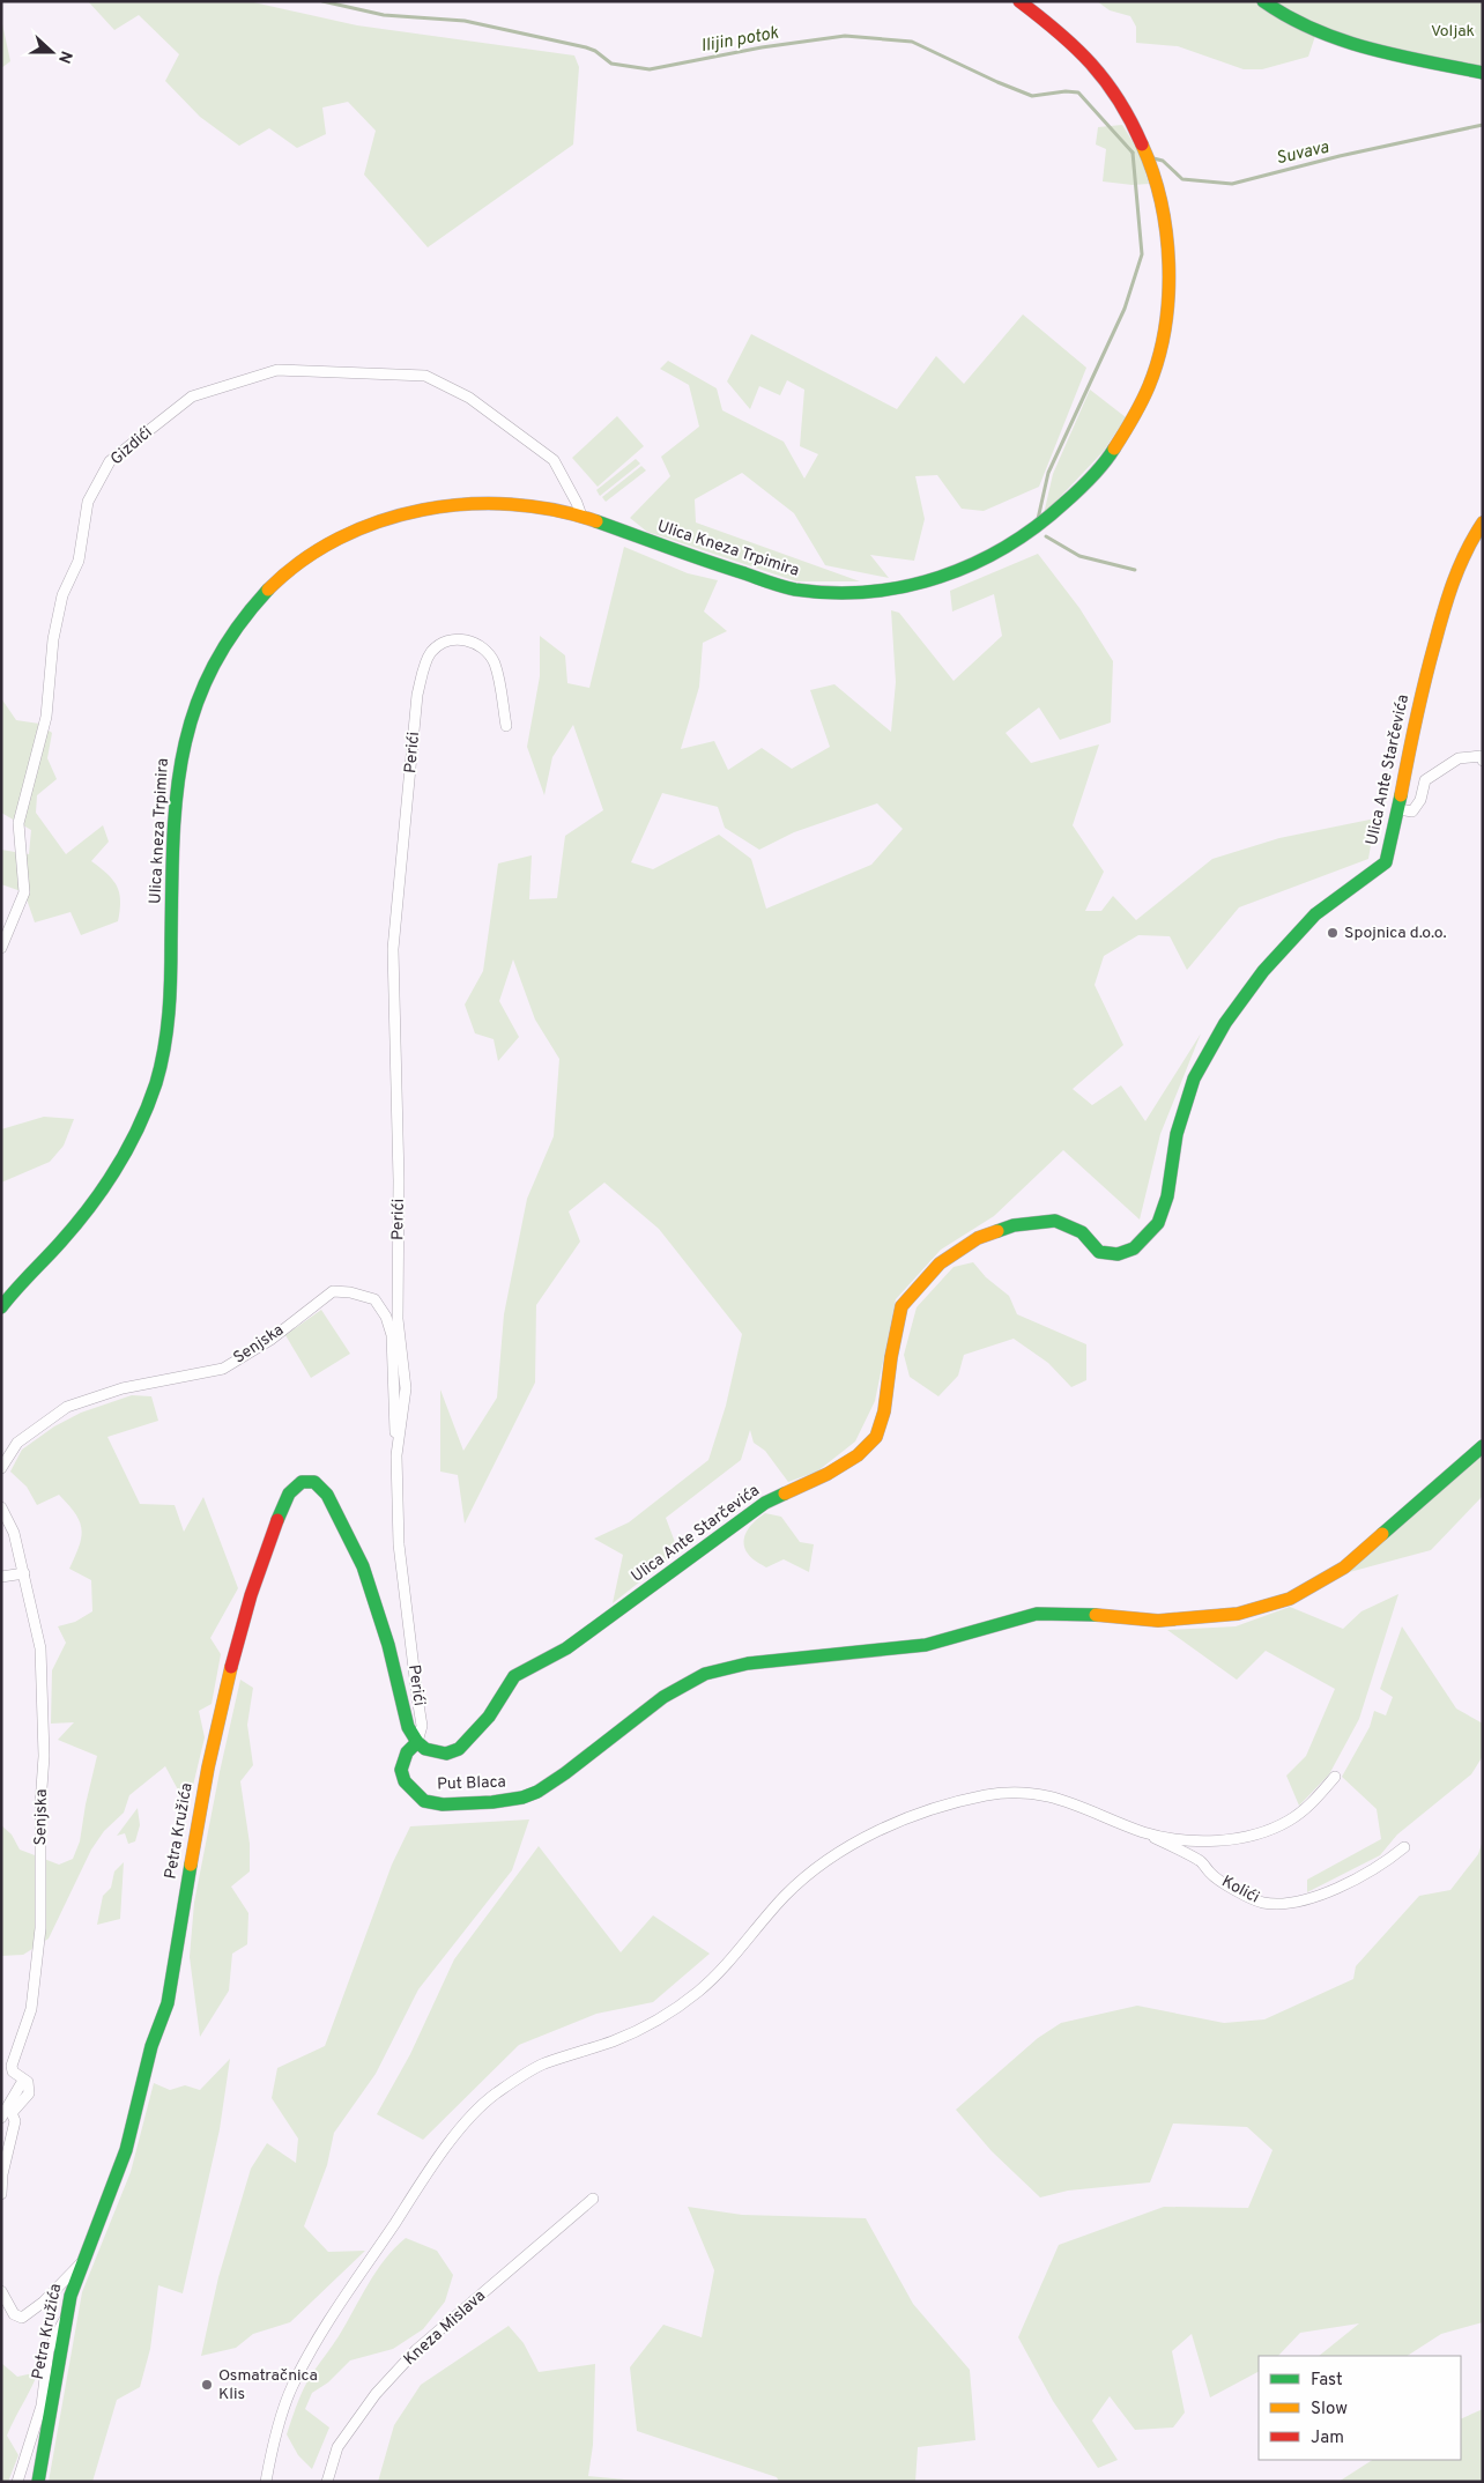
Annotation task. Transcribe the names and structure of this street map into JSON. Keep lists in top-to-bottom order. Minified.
{"streets":{"street":["Gizdići","Ulica Kneza Trpimira","Perići","Ulica Ante Starčevića","Ulica kneza Trpimira","Senjska","Put Blaca","Petra Kružića","Kolići","Kneza Mislava"]},"crossings":[["Gizdići","Ulica Kneza Trpimira"],["Ulica Kneza Trpimira","Ulica kneza Trpimira"],["Perići","Ulica Ante Starčevića"],["Perići","Senjska"],["Perići","Put Blaca"],["Perići","Petra Kružića"],["Ulica Ante Starčevića","Put Blaca"],["Ulica Ante Starčevića","Petra Kružića"],["Put Blaca","Petra Kružića"]],"water":["Ilijin potok","Suvava"],"parks":["Voljak"],"places":["Spojnica d.o.o.","Osmatračnica Klis"],"legend":["Fast","Slow","Jam"],"north":"right"}
